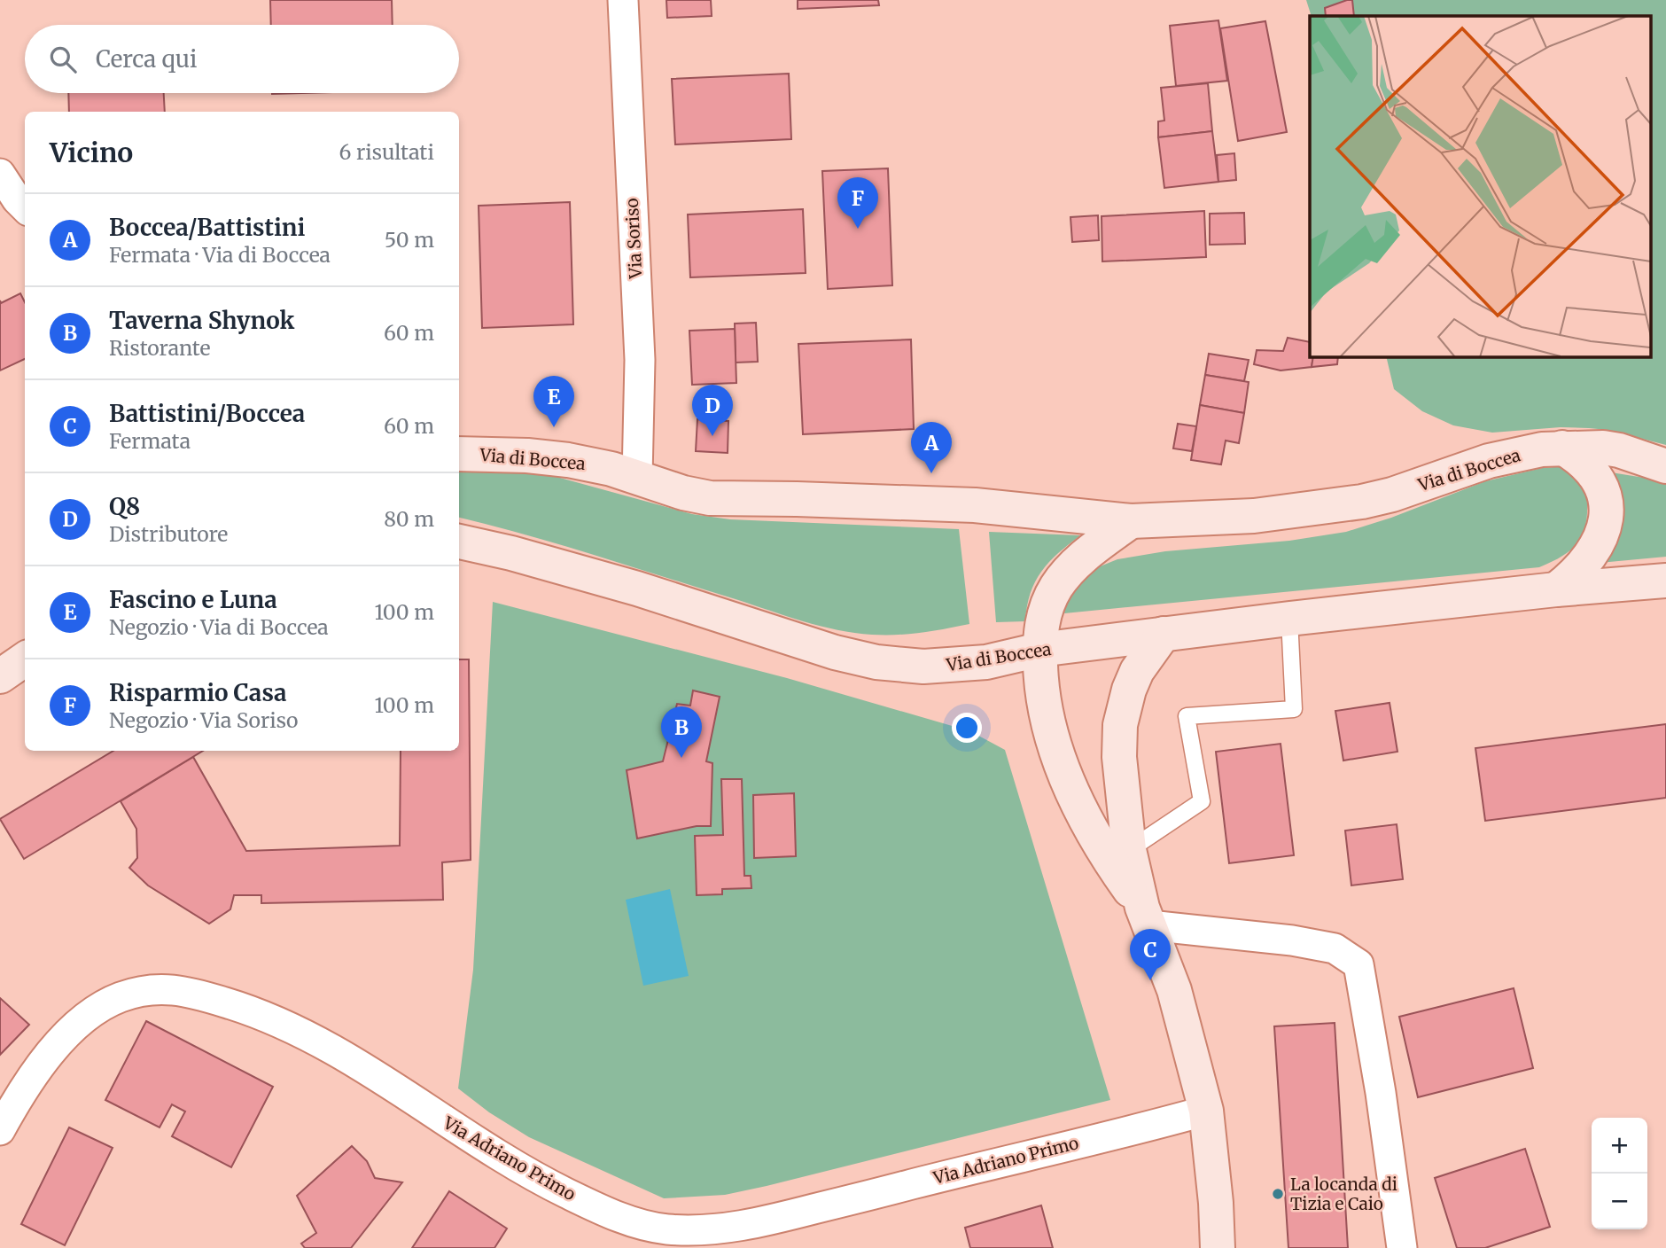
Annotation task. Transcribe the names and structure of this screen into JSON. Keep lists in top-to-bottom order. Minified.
{"streets":{"main road":["Via di Boccea"],"street":["Via Soriso","Via Adriano Primo"]},"crossings":[["Via Soriso","Via di Boccea"]],"places":["La locanda di Tizia e Caio"],"page":{"search":"Cerca qui","heading":["Vicino","6 risultati"],"pins":["F","E","D","A","B","C"],"list":[{"mark":"A","name":"Boccea/Battistini","note":"Fermata · Via di Boccea","value":"50 m"},{"mark":"B","name":"Taverna Shynok","note":"Ristorante","value":"60 m"},{"mark":"C","name":"Battistini/Boccea","note":"Fermata","value":"60 m"},{"mark":"D","name":"Q8","note":"Distributore","value":"80 m"},{"mark":"E","name":"Fascino e Luna","note":"Negozio · Via di Boccea","value":"100 m"},{"mark":"F","name":"Risparmio Casa","note":"Negozio · Via Soriso","value":"100 m"}],"map_buttons":["+","−"]}}
